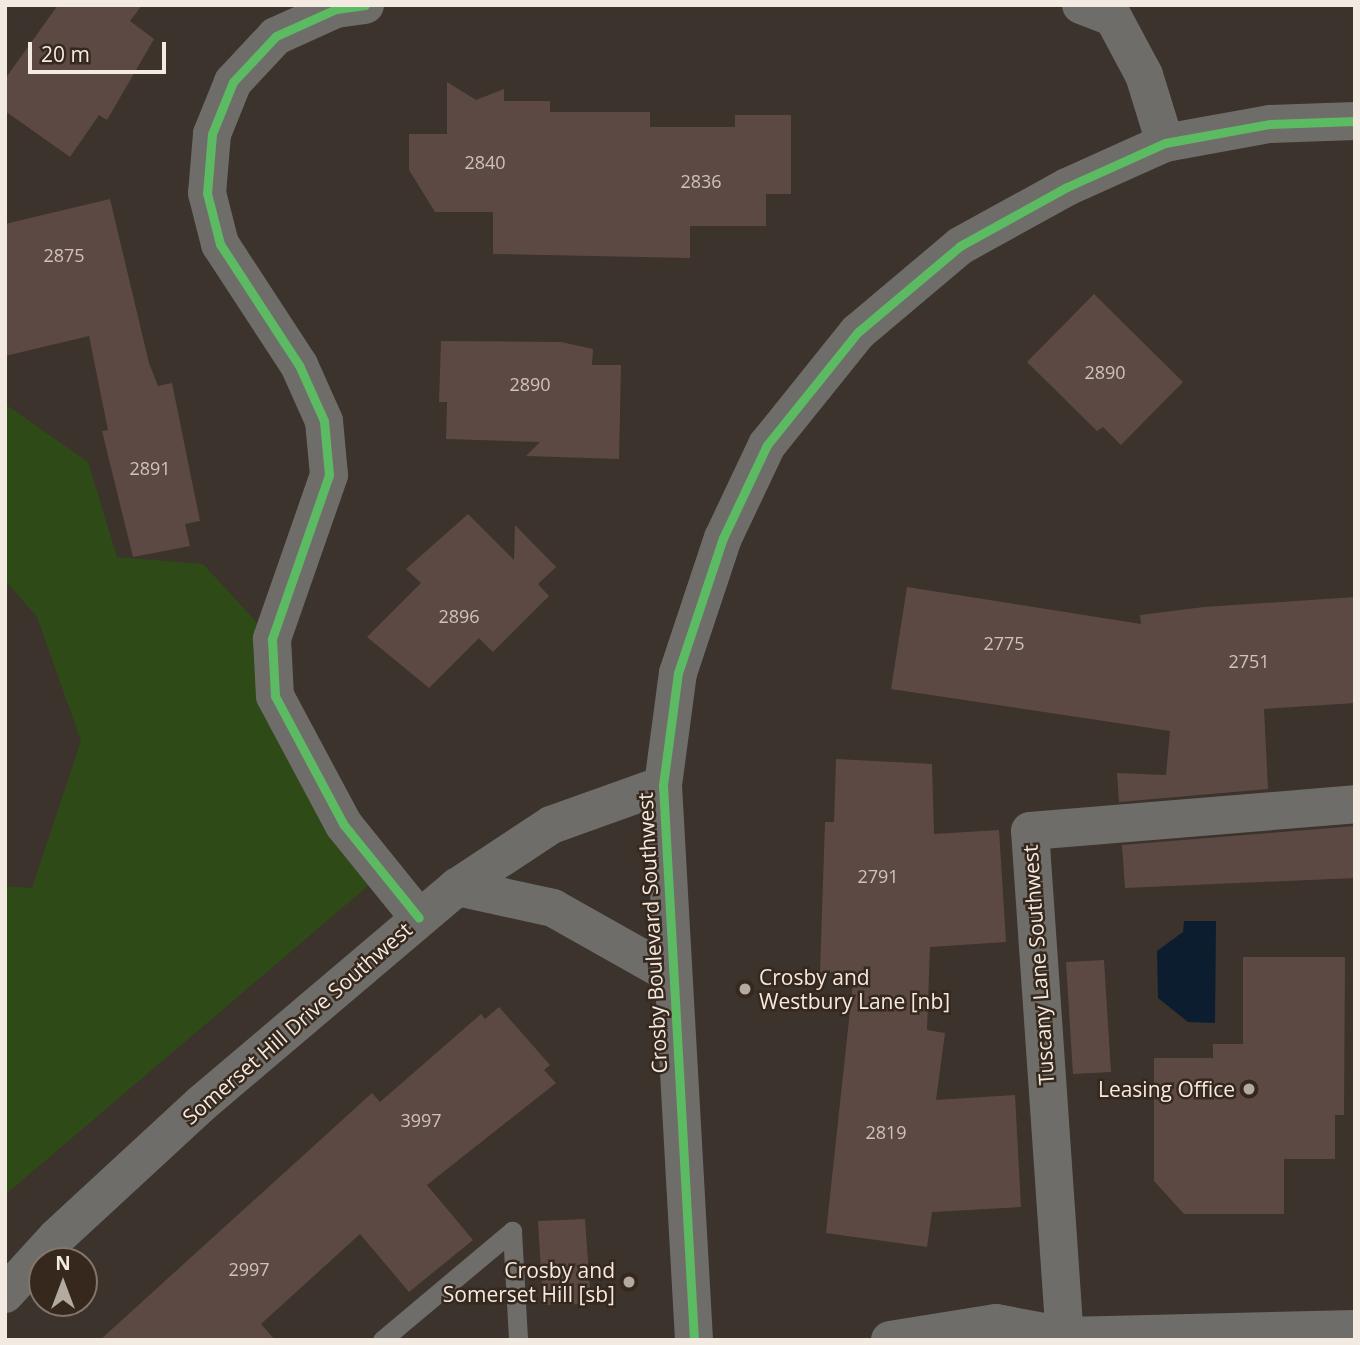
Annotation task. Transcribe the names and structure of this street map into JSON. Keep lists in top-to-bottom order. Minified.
{"streets":{"street":["Crosby Boulevard Southwest","Tuscany Lane Southwest","Somerset Hill Drive Southwest"]},"crossings":[["Crosby Boulevard Southwest","Somerset Hill Drive Southwest"]],"places":["Crosby and Westbury Lane [nb]","Leasing Office","Crosby and Somerset Hill [sb]"],"house_numbers":["2840","2836","2875","2890","2890","2891","2896","2775","2751","2791","3997","2819","2997"],"scale_bar":"20 m","north":"top"}
